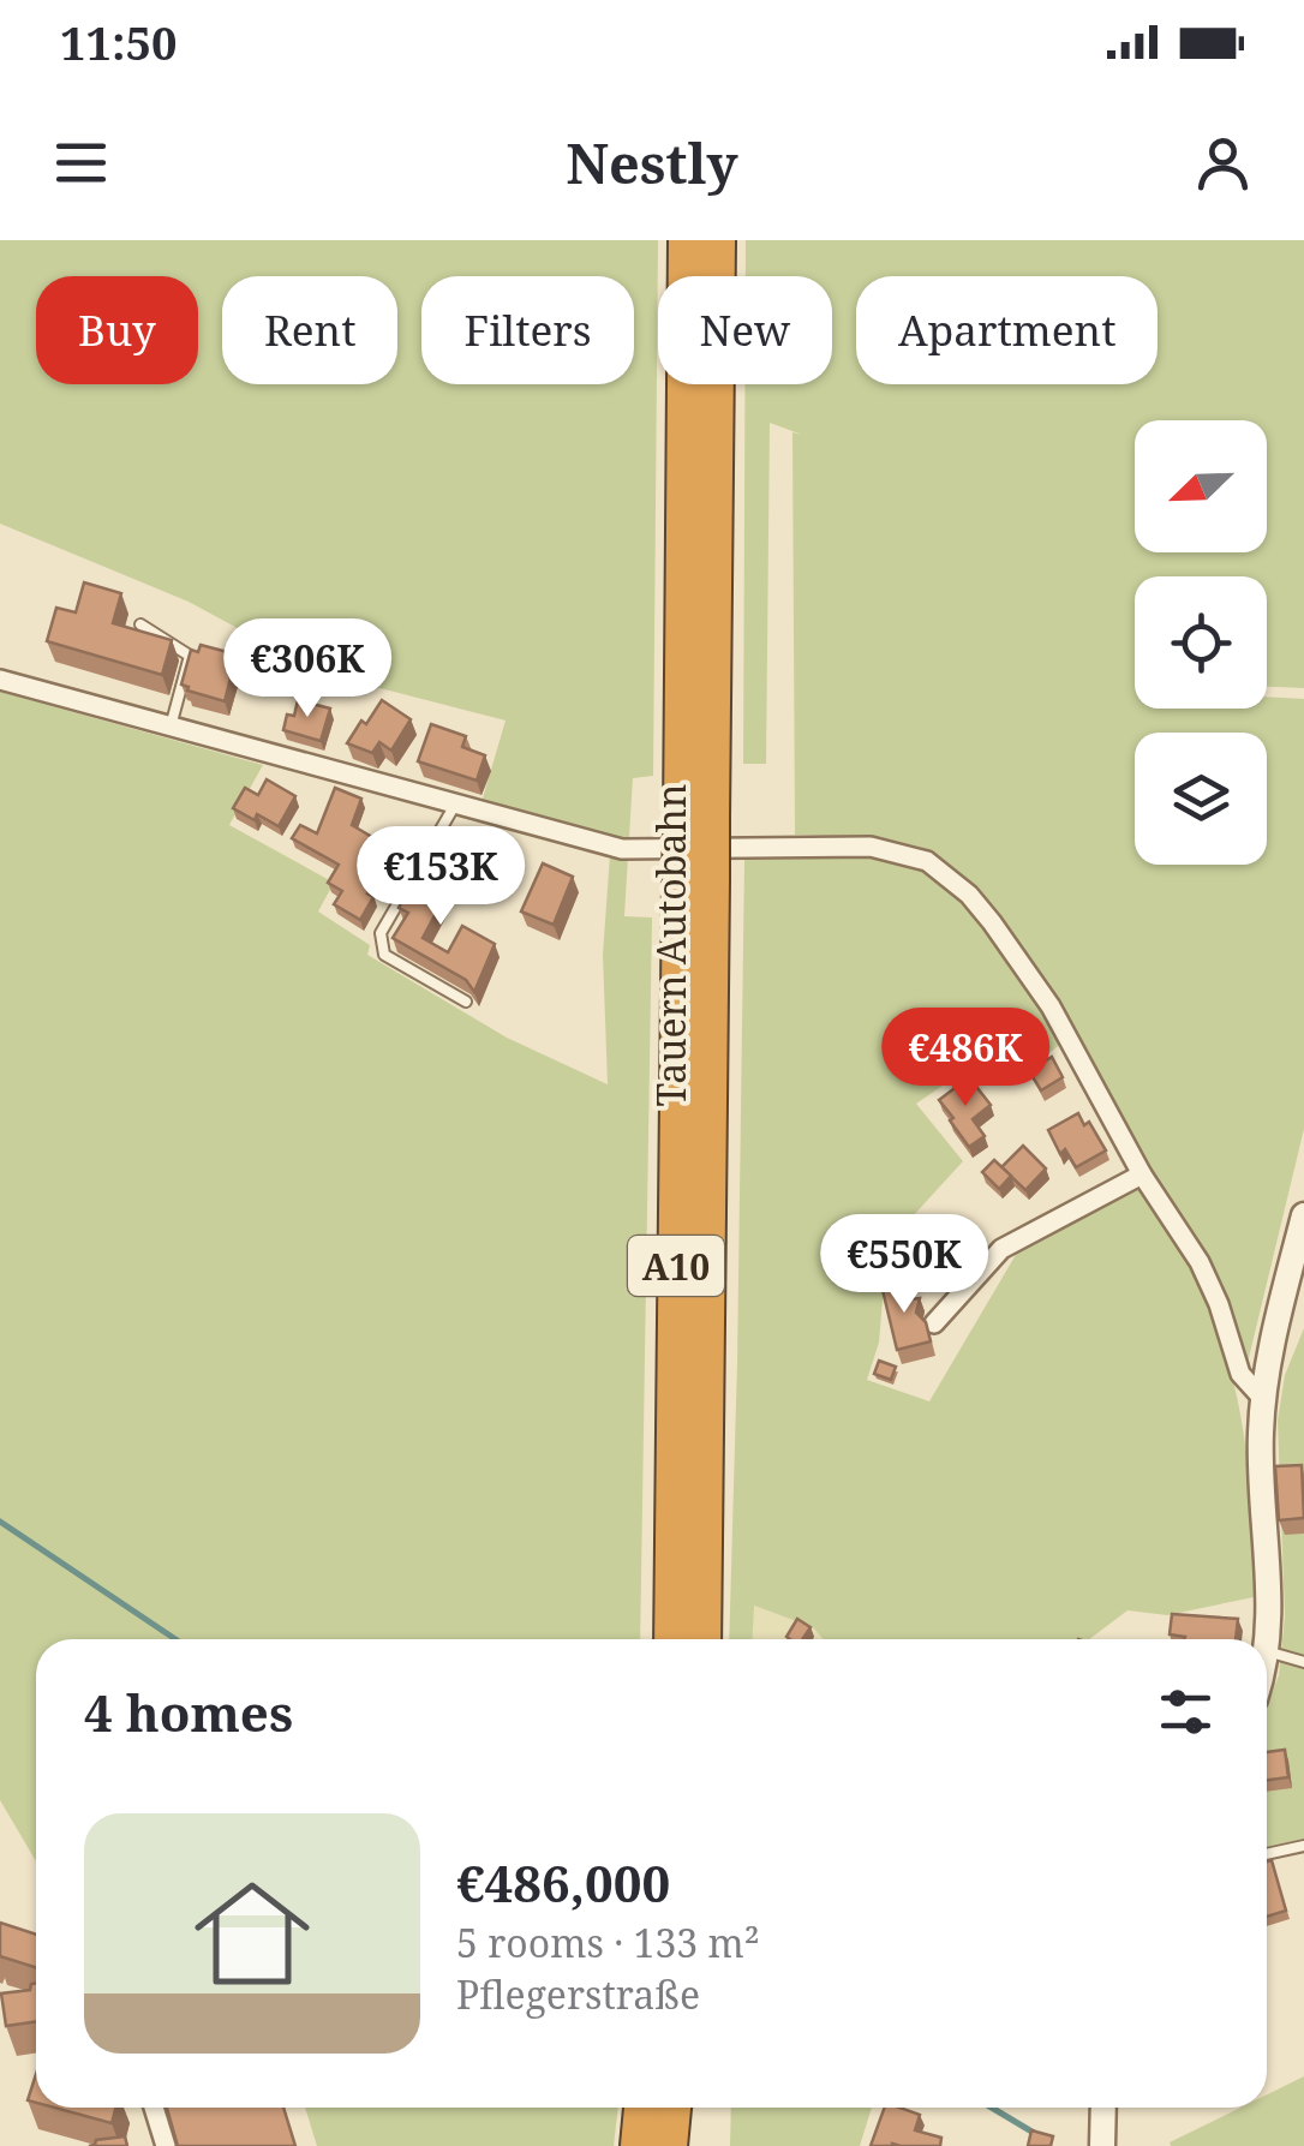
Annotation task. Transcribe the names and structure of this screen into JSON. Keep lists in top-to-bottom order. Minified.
{"streets":{"highway":["Tauern Autobahn","A10"]},"north":"bottom left","page":{"status":"11:50","header":"Nestly","chip":["Buy","Rent","Filters","New","Apartment"],"price":["€306K","€153K","€486K","€550K"],"heading":"4 homes","list":[{"name":"€486,000","note":"5 rooms · 133 m² · Pflegerstraße"}]}}
